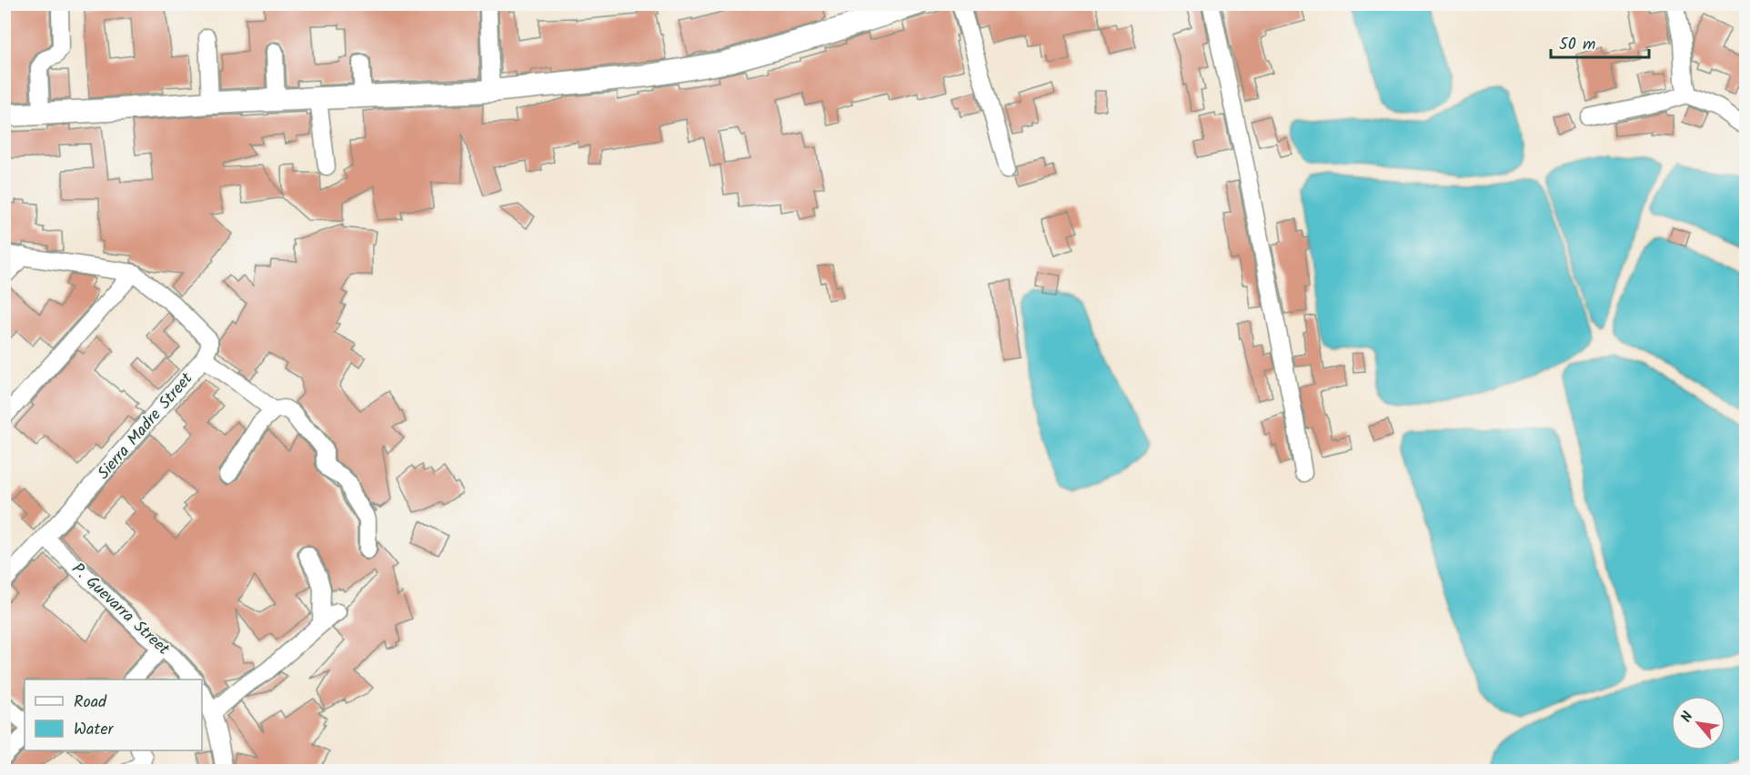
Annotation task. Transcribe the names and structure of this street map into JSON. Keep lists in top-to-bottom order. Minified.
{"streets":{"street":["Sierra Madre Street","P. Guevarra Street"]},"crossings":[["Sierra Madre Street","P. Guevarra Street"]],"legend":["Road","Water"],"scale_bar":"50 m","north":"top left"}
